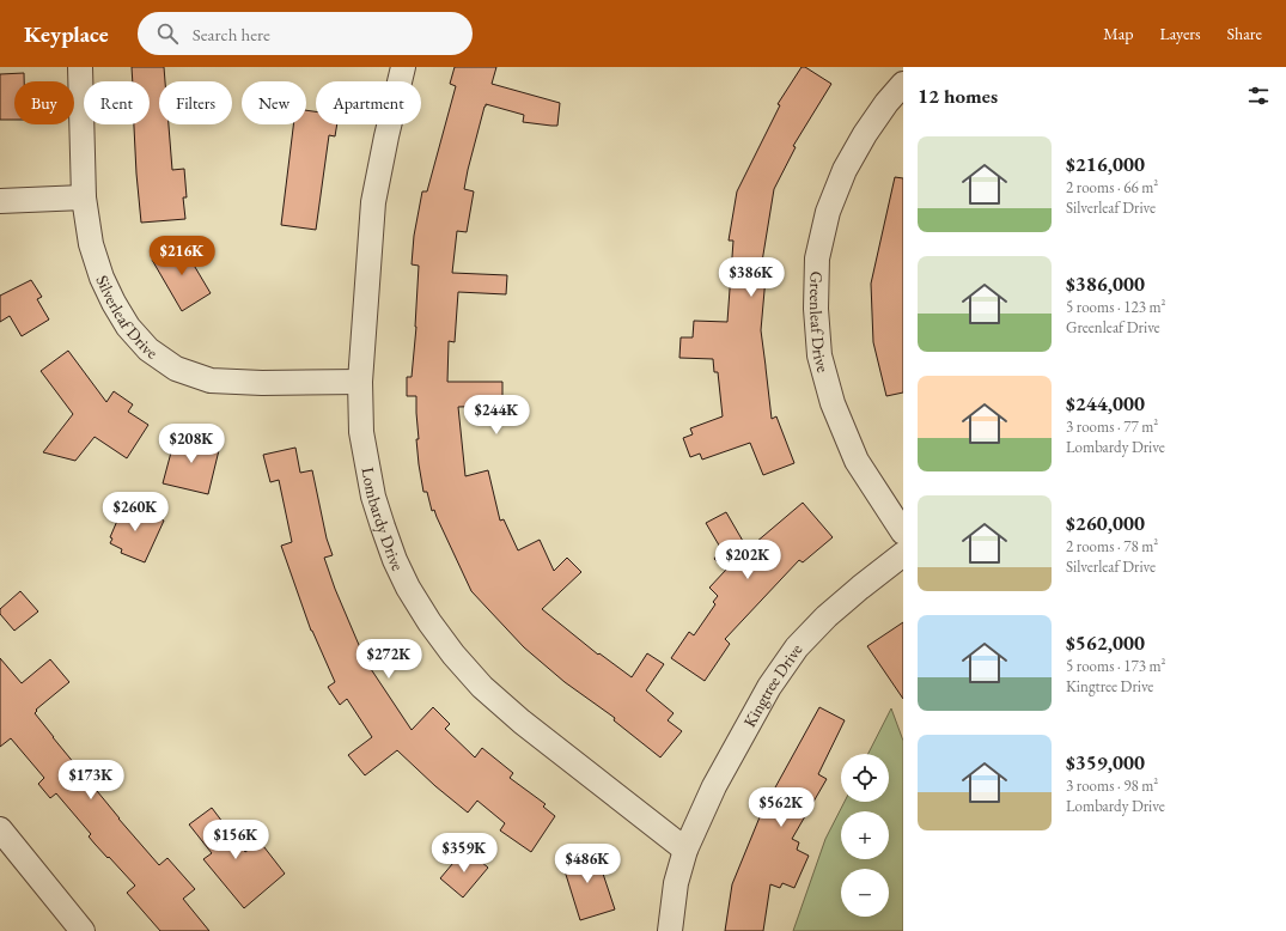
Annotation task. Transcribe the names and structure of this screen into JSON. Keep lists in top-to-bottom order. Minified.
{"streets":{"street":["Silverleaf Drive","Greenleaf Drive","Lombardy Drive","Kingtree Drive"]},"crossings":[["Silverleaf Drive","Lombardy Drive"],["Lombardy Drive","Kingtree Drive"]],"page":{"header":"Keyplace","search":"Search here","nav":["Map","Layers","Share"],"heading":"12 homes","chip":["Buy","Rent","Filters","New","Apartment"],"list":[{"name":"$216,000","note":"2 rooms · 66 m² · Silverleaf Drive"},{"name":"$386,000","note":"5 rooms · 123 m² · Greenleaf Drive"},{"name":"$244,000","note":"3 rooms · 77 m² · Lombardy Drive"},{"name":"$260,000","note":"2 rooms · 78 m² · Silverleaf Drive"},{"name":"$562,000","note":"5 rooms · 173 m² · Kingtree Drive"},{"name":"$359,000","note":"3 rooms · 98 m² · Lombardy Drive"}],"price":["$216K","$386K","$244K","$208K","$260K","$202K","$272K","$173K","$562K","$156K","$359K","$486K"],"map_buttons":["+","−"]}}
